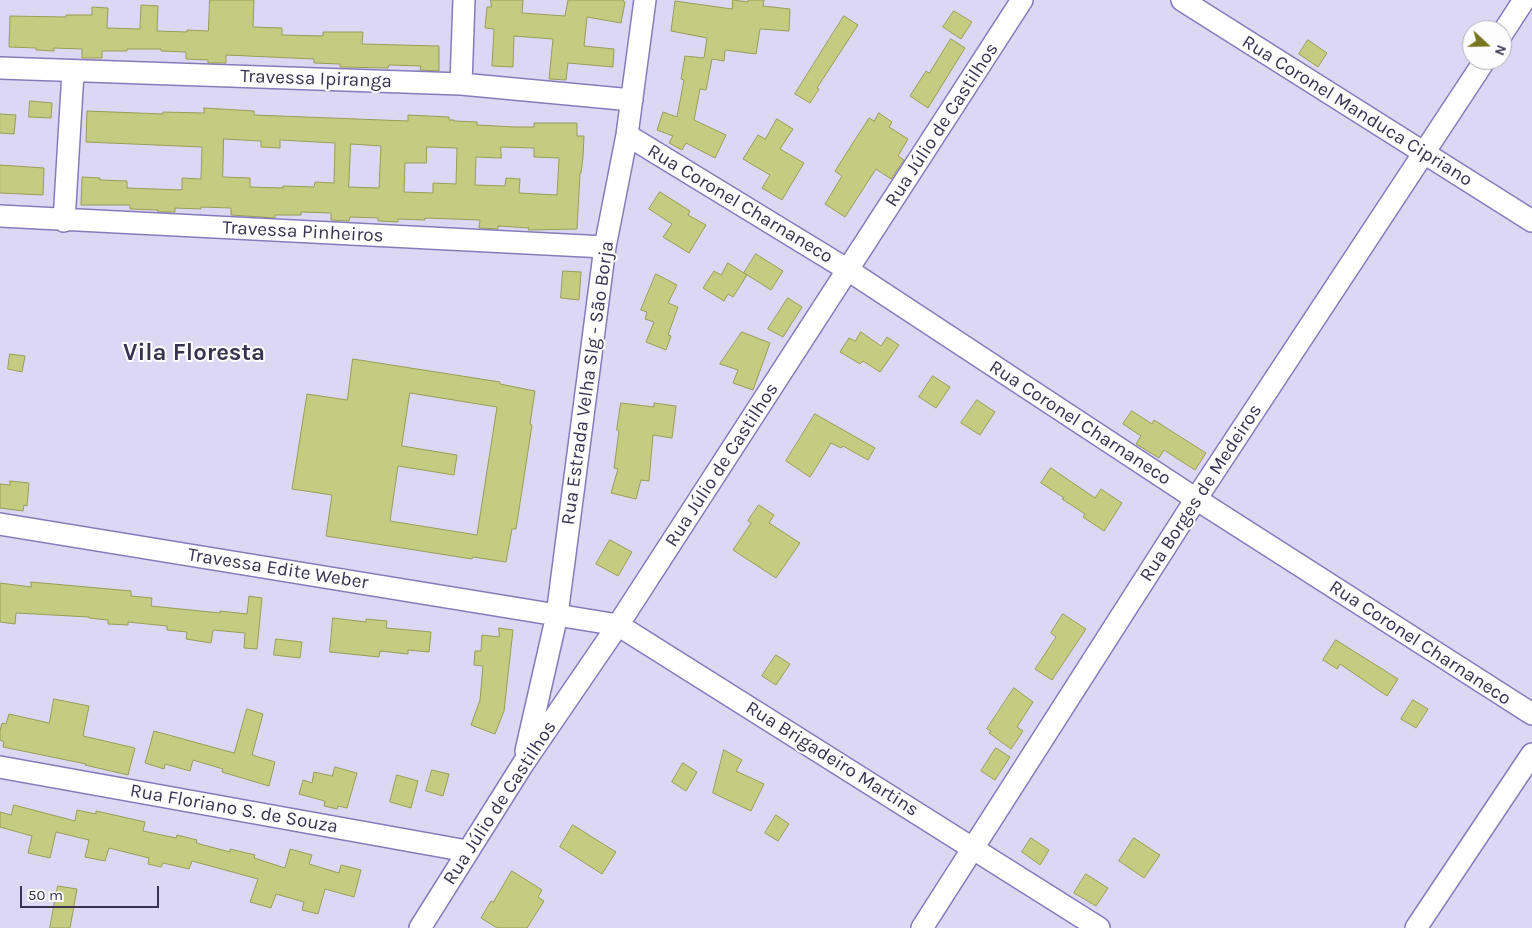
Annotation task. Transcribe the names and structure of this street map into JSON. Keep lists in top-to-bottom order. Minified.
{"streets":{"street":["Travessa Ipiranga","Rua Coronel Manduca Cipriano","Rua Júlio de Castilhos","Rua Coronel Charnaneco","Travessa Pinheiros","Rua Estrada Velha Slg - São Borja","Rua Borges de Medeiros","Travessa Edite Weber","Rua Brigadeiro Martins","Rua Floriano S. de Souza"]},"crossings":[["Travessa Ipiranga","Rua Estrada Velha Slg - São Borja"],["Rua Coronel Manduca Cipriano","Rua Borges de Medeiros"],["Rua Júlio de Castilhos","Rua Coronel Charnaneco"],["Rua Júlio de Castilhos","Rua Estrada Velha Slg - São Borja"],["Rua Júlio de Castilhos","Rua Brigadeiro Martins"],["Rua Júlio de Castilhos","Rua Floriano S. de Souza"],["Rua Coronel Charnaneco","Rua Estrada Velha Slg - São Borja"],["Rua Coronel Charnaneco","Rua Borges de Medeiros"],["Travessa Pinheiros","Rua Estrada Velha Slg - São Borja"],["Rua Estrada Velha Slg - São Borja","Travessa Edite Weber"],["Rua Estrada Velha Slg - São Borja","Rua Brigadeiro Martins"],["Rua Borges de Medeiros","Rua Brigadeiro Martins"],["Travessa Edite Weber","Rua Brigadeiro Martins"]],"districts":["Vila Floresta"],"scale_bar":"50 m","north":"right"}
